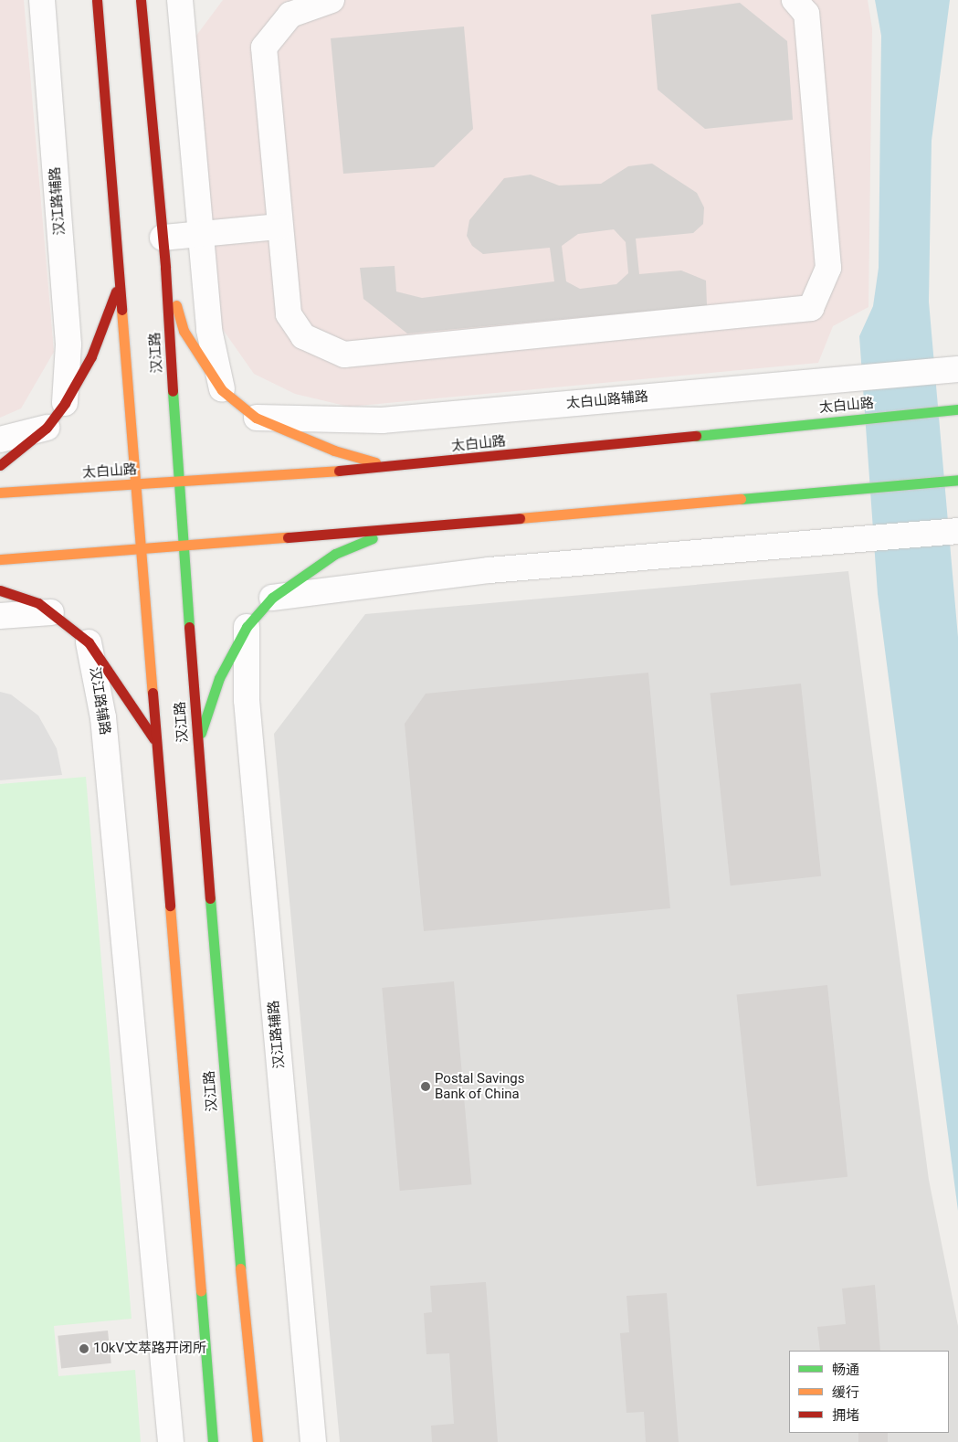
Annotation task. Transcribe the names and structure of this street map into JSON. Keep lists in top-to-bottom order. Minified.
{"streets":{"main road":["汉江路","太白山路"],"street":["汉江路辅路","太白山路辅路"]},"crossings":[["汉江路","太白山路"]],"places":["Postal Savings Bank of China","10kV文萃路开闭所"],"legend":["畅通","缓行","拥堵"]}
